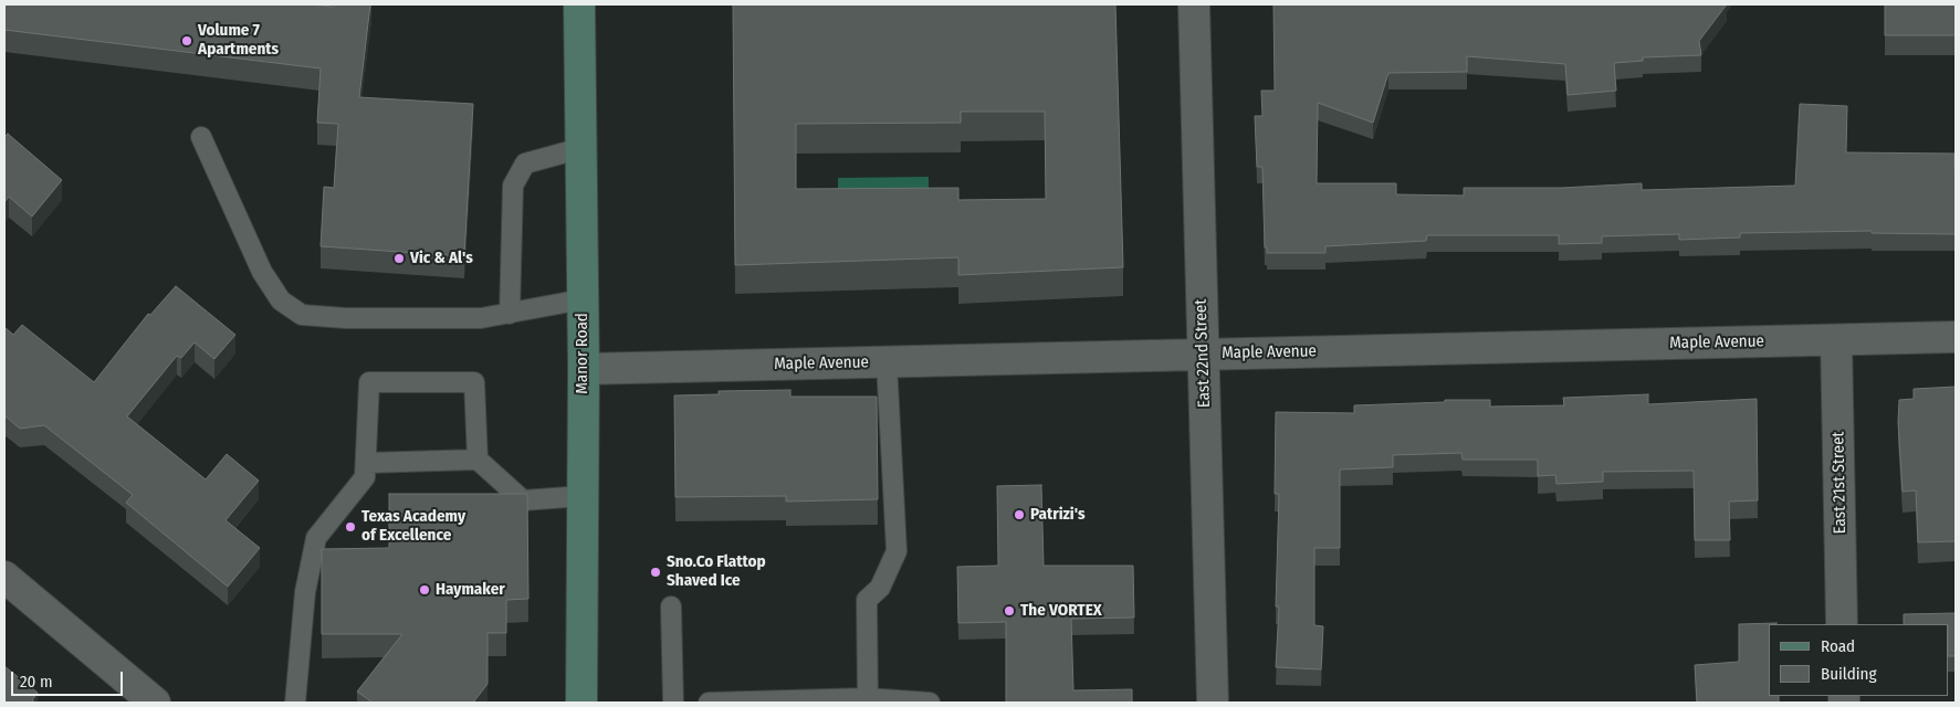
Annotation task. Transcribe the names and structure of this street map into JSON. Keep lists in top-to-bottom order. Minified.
{"streets":{"main road":["Manor Road"],"street":["Maple Avenue","East 22nd Street","East 21st Street"]},"crossings":[["Maple Avenue","Manor Road"],["Maple Avenue","East 22nd Street"],["Maple Avenue","East 21st Street"]],"places":["Volume 7 Apartments","Vic & Al's","Patrizi's","Texas Academy of Excellence","Sno.Co Flattop Shaved Ice","Haymaker","The VORTEX"],"legend":["Road","Building"],"scale_bar":"20 m"}
